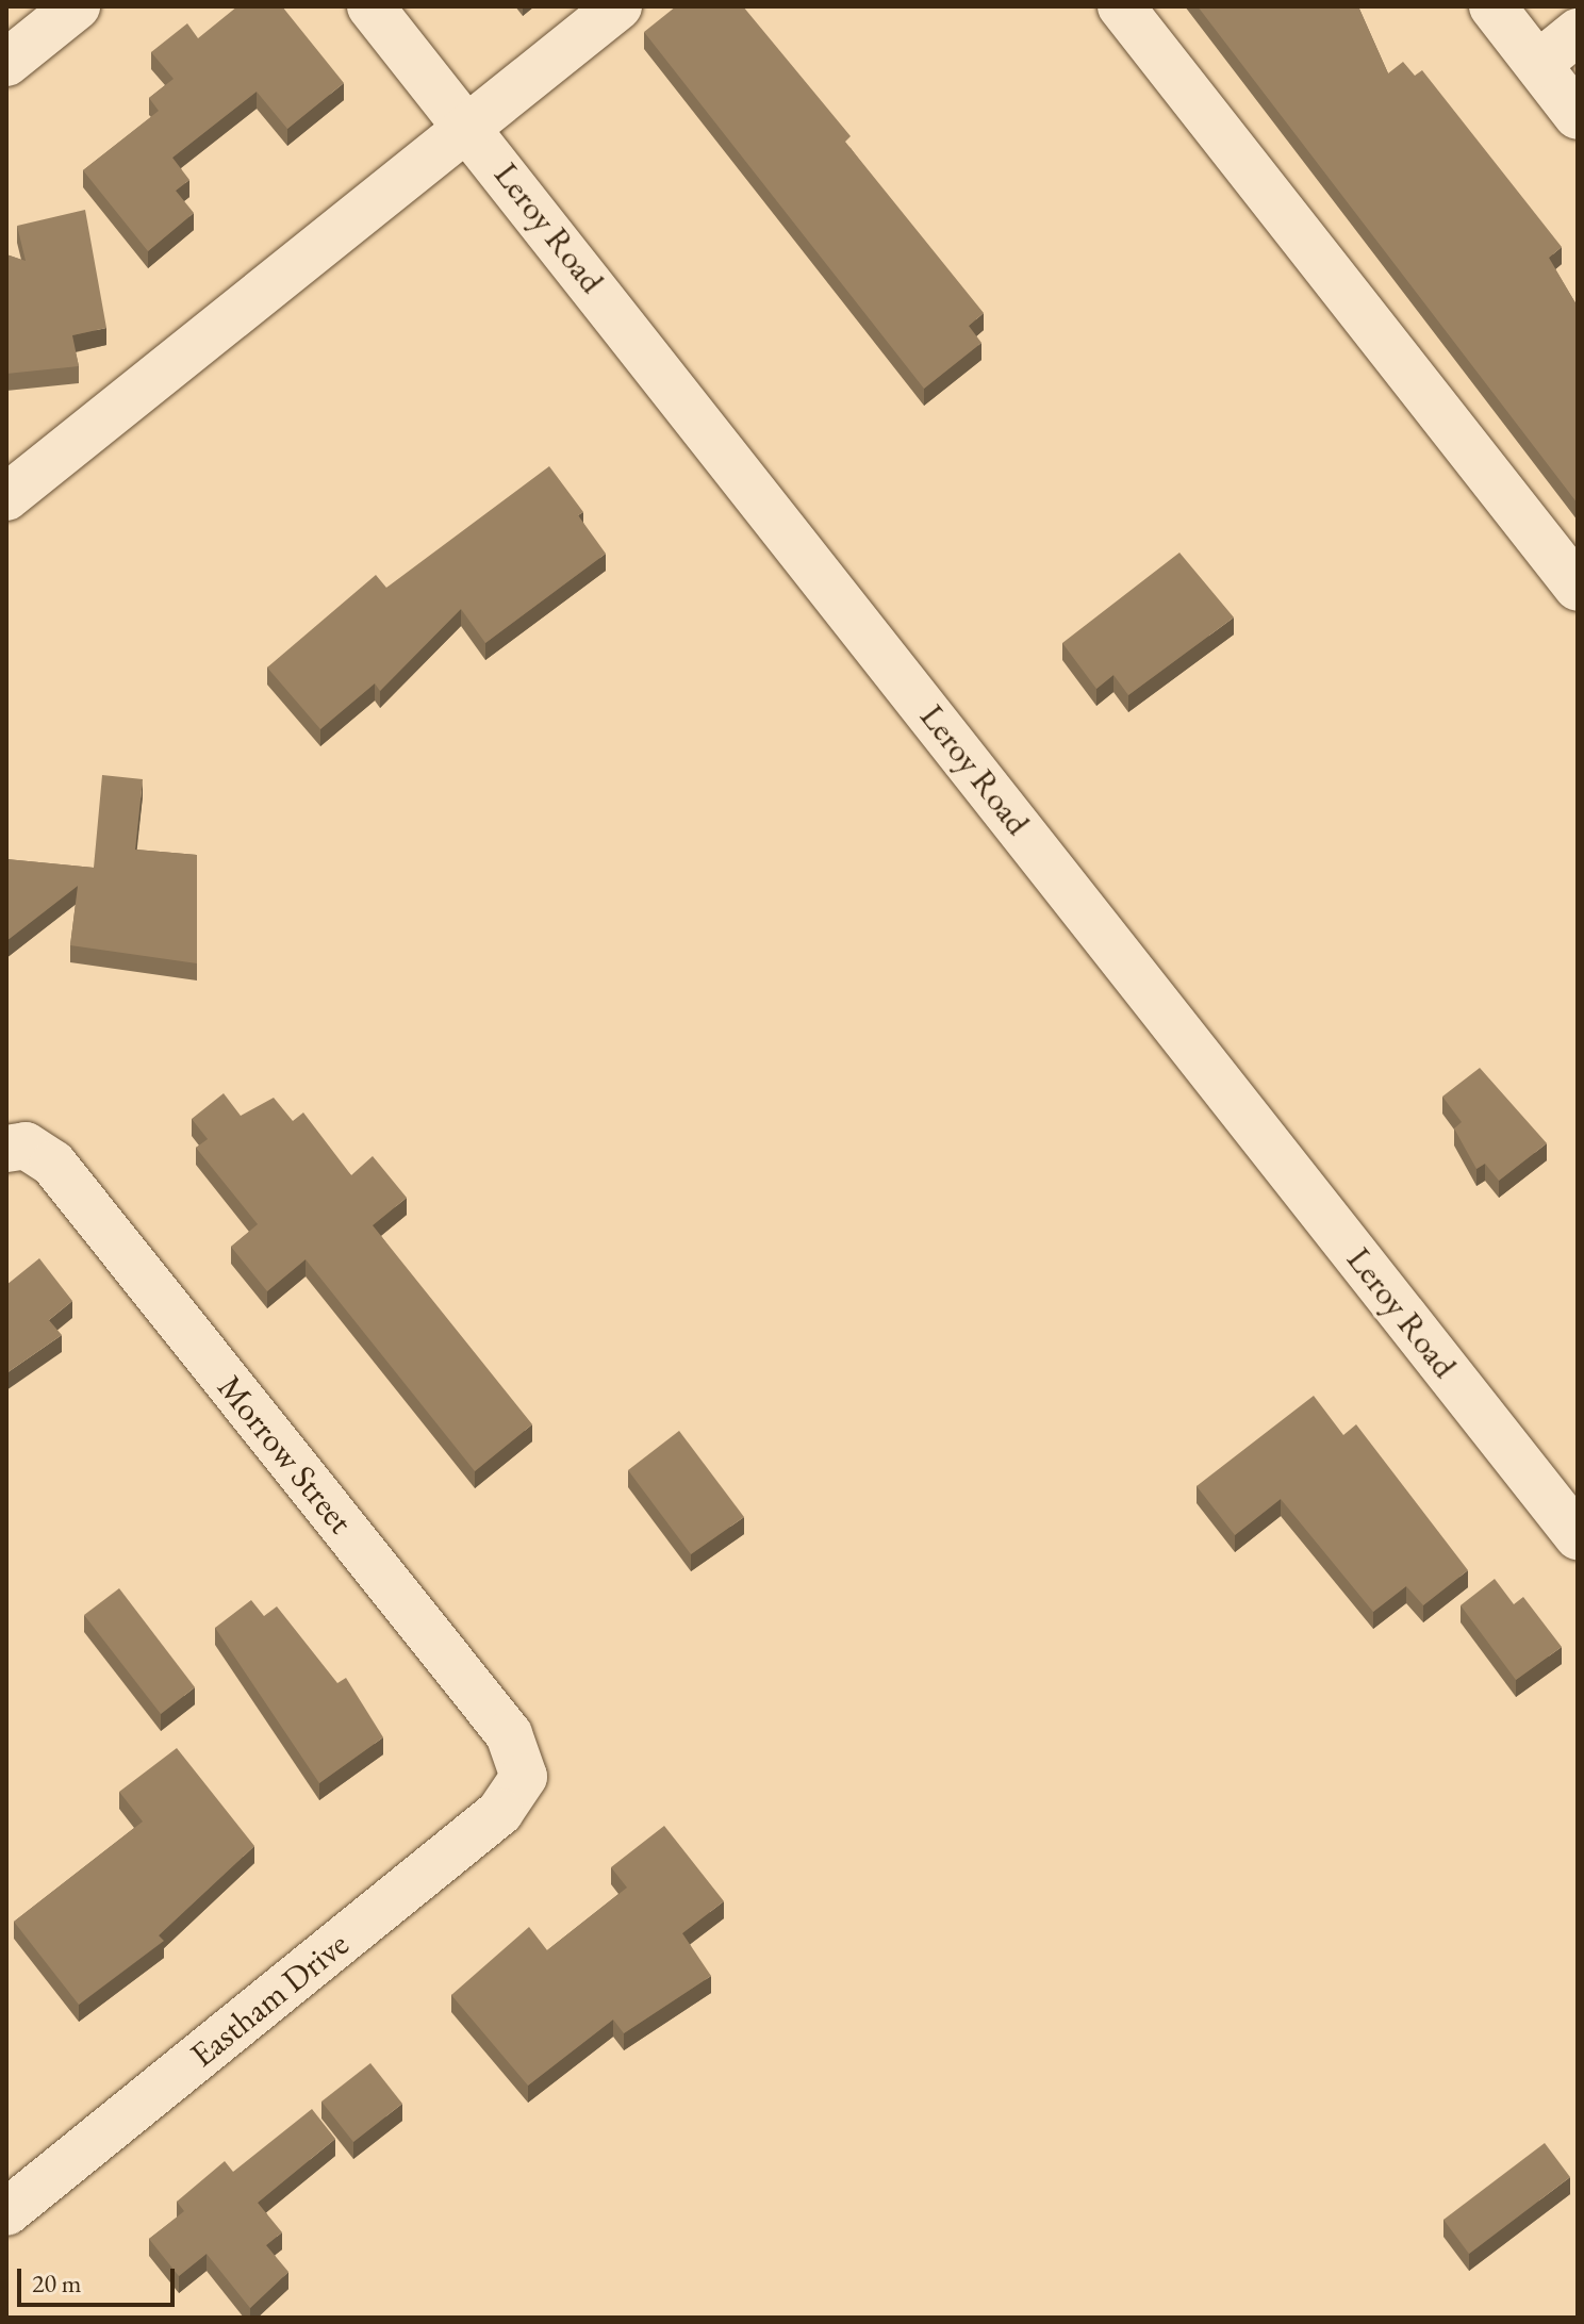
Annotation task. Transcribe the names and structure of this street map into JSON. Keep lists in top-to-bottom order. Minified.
{"streets":{"street":["Leroy Road","Morrow Street","Eastham Drive"]},"crossings":[["Morrow Street","Eastham Drive"]],"scale_bar":"20 m"}
